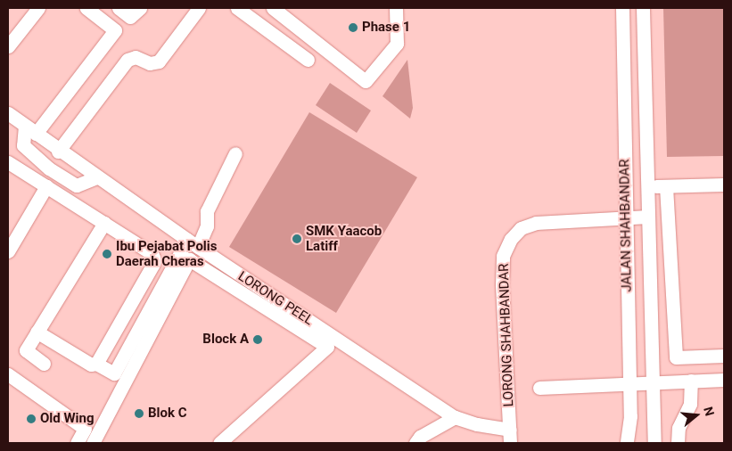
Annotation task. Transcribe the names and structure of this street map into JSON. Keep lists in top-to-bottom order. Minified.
{"streets":{"street":["JALAN SHAHBANDAR","LORONG PEEL","LORONG SHAHBANDAR"]},"crossings":[["JALAN SHAHBANDAR","LORONG SHAHBANDAR"],["LORONG PEEL","LORONG SHAHBANDAR"]],"places":["Phase 1","SMK Yaacob Latiff","Ibu Pejabat Polis Daerah Cheras","Block A","Blok C","Old Wing"],"north":"right"}
